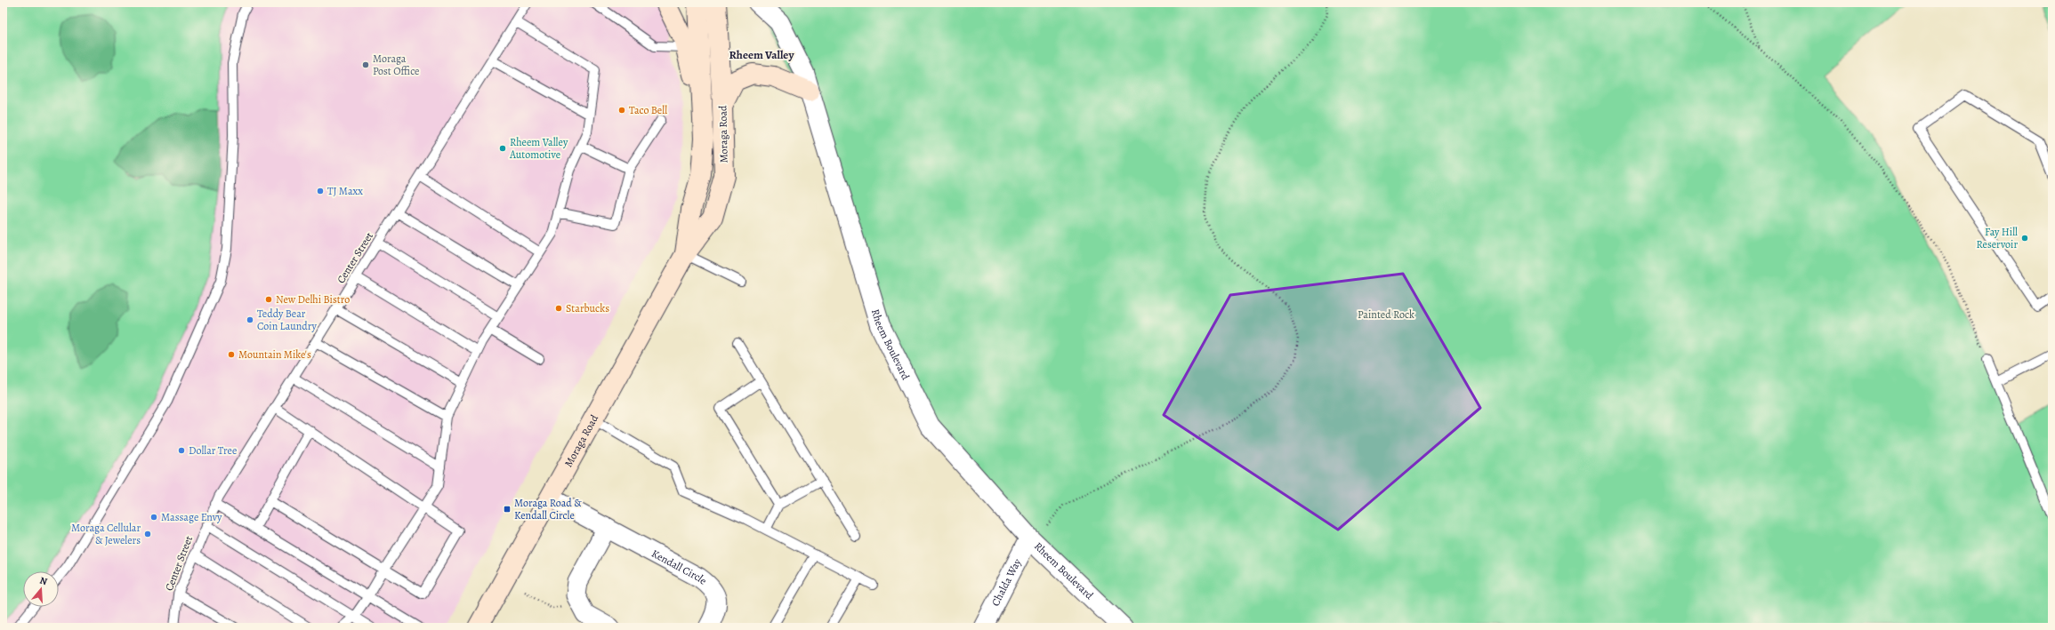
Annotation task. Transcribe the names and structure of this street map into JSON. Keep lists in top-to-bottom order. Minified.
{"streets":{"main road":["Moraga Road"],"street":["Rheem Boulevard","Kendall Circle","Chalda Way"],"lane":["Center Street"]},"crossings":[["Moraga Road","Kendall Circle"],["Rheem Boulevard","Chalda Way"]],"districts":["Rheem Valley"],"parks":["Painted Rock"],"places":{"other":["Moraga Post Office","Taco Bell","Rheem Valley Automotive","TJ Maxx","Fay Hill Reservoir","New Delhi Bistro","Starbucks","Teddy Bear Coin Laundry","Mountain Mike's","Dollar Tree","Massage Envy","Moraga Cellular & Jewelers"],"transit":["Moraga Road & Kendall Circle"]},"north":"top"}
